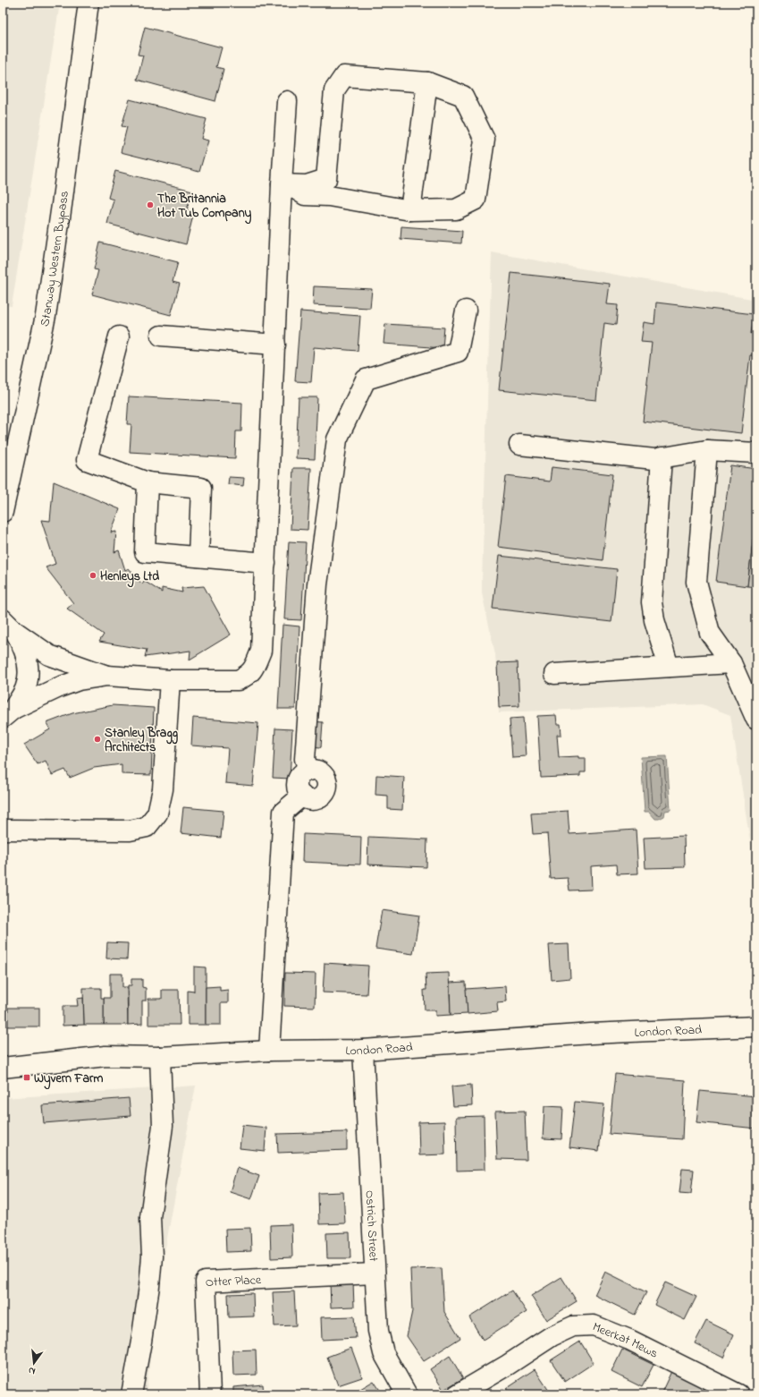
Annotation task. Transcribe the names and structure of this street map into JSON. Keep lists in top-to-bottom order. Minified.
{"streets":{"street":["Stanway Western Bypass","London Road","Ostrich Street","Otter Place","Meerkat Mews"]},"crossings":[["London Road","Ostrich Street"],["Ostrich Street","Otter Place"]],"places":{"other":["The Britannia Hot Tub Company","Henleys Ltd","Stanley Bragg Architects"],"transit":["Wyvern Farm"]},"north":"bottom"}
